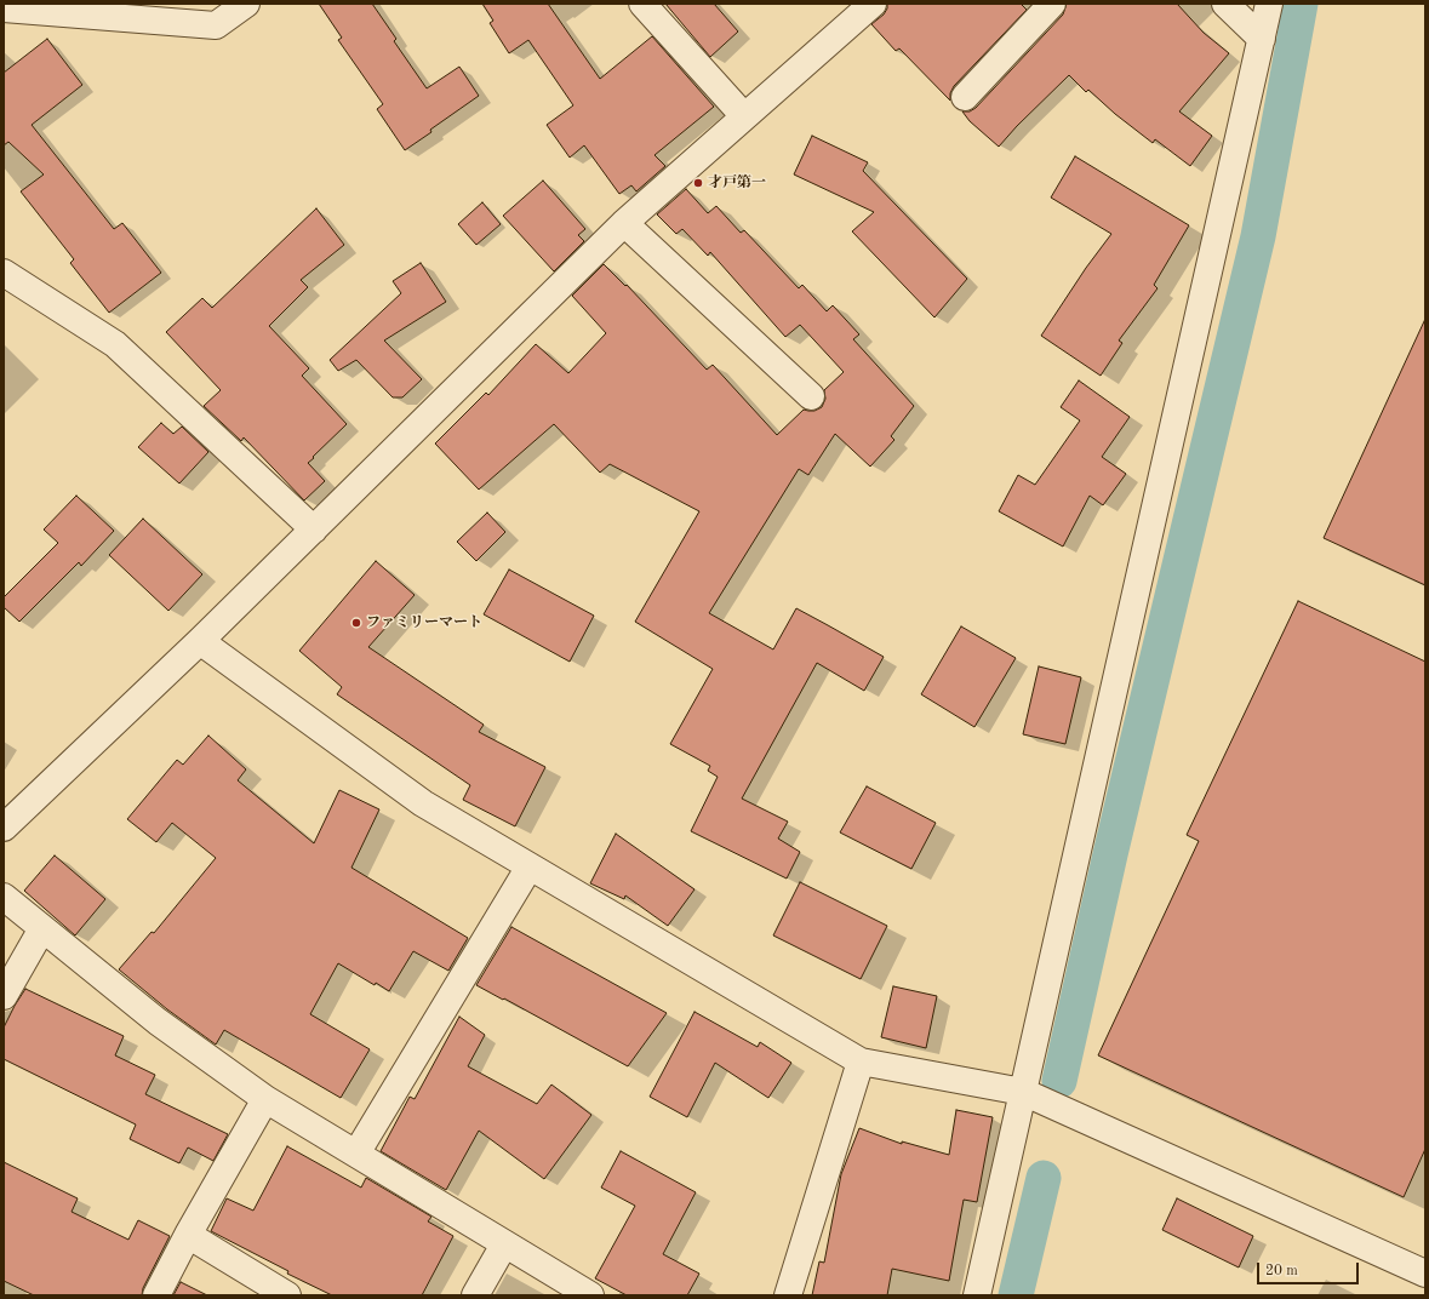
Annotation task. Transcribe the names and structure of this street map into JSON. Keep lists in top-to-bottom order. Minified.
{"places":["才戸第一","ファミリーマート"],"scale_bar":"20 m"}
